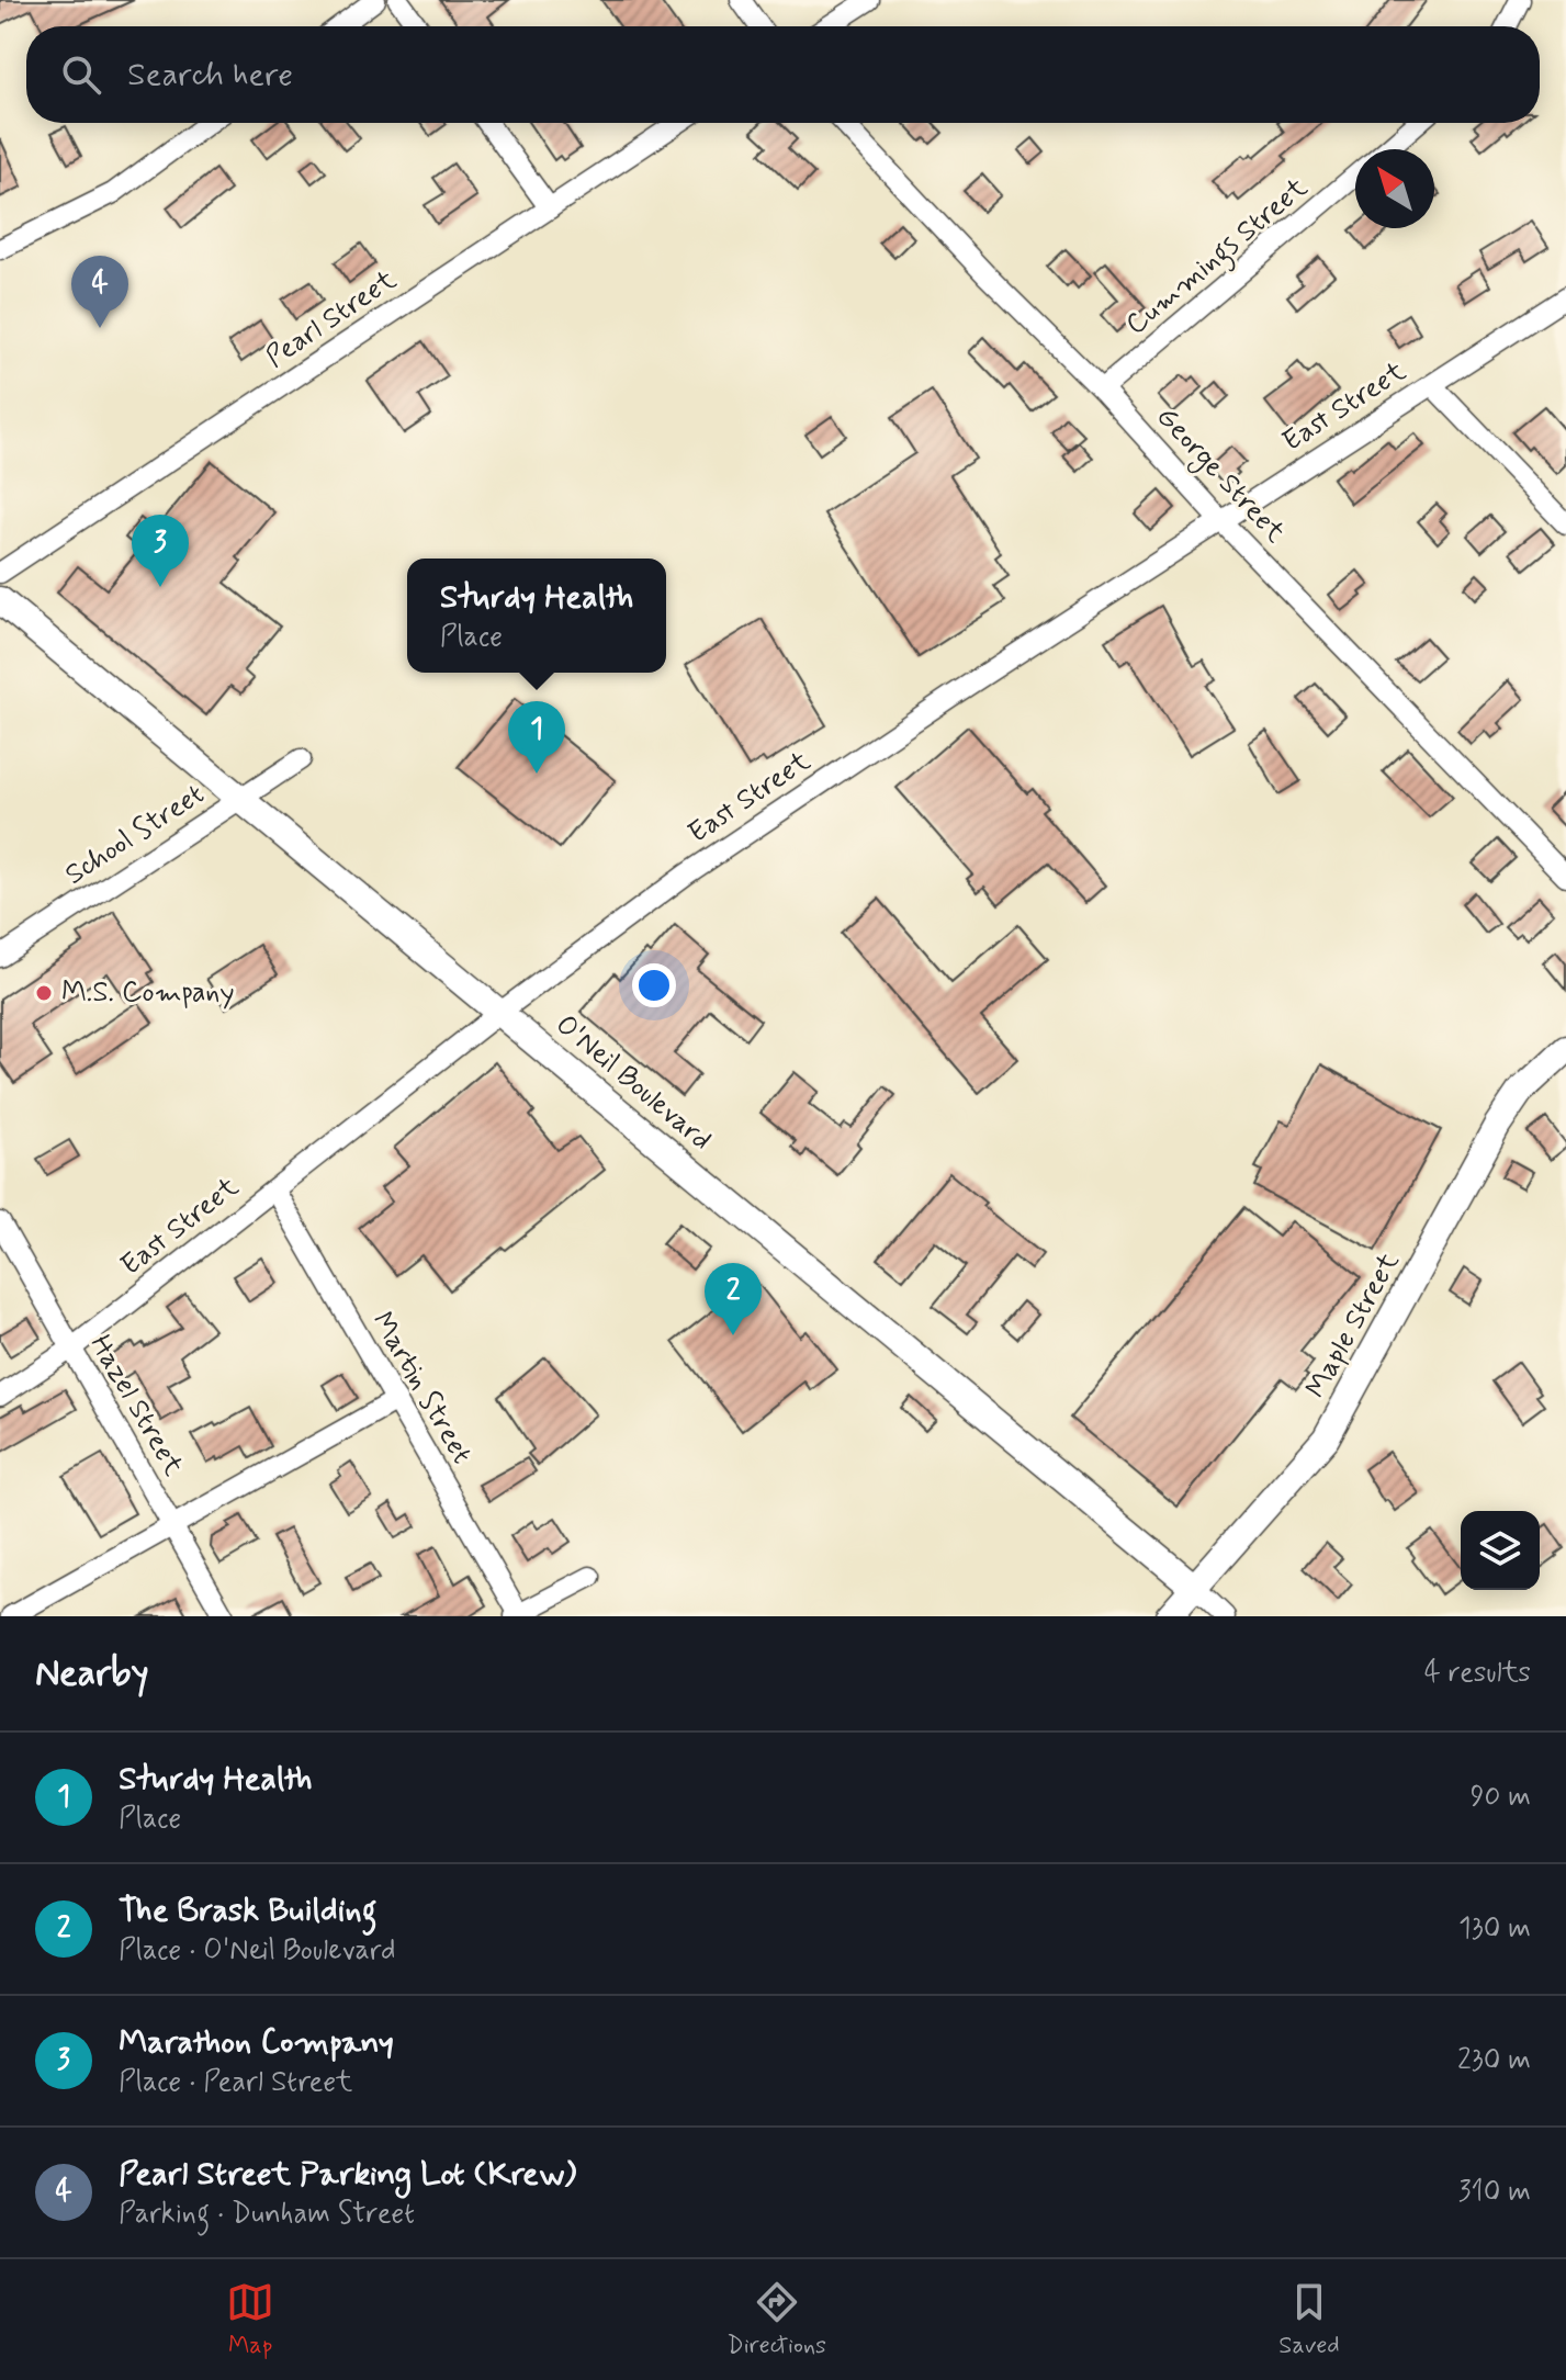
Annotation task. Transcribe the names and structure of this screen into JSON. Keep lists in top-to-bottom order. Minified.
{"streets":{"main road":["O'Neil Boulevard","Maple Street"],"street":["Cummings Street","Pearl Street","East Street","George Street","School Street","Martin Street","Hazel Street"]},"crossings":[["Cummings Street","George Street"],["East Street","George Street"],["East Street","O'Neil Boulevard"],["East Street","Martin Street"],["East Street","Hazel Street"],["School Street","O'Neil Boulevard"],["O'Neil Boulevard","Maple Street"]],"places":["M.S. Company"],"north":"top left","page":{"search":"Search here","pins":["4","3","1","2"],"popup":["Sturdy Health","Place"],"heading":["Nearby","4 results"],"list":[{"mark":"1","name":"Sturdy Health","note":"Place","value":"90 m"},{"mark":"2","name":"The Brask Building","note":"Place · O'Neil Boulevard","value":"130 m"},{"mark":"3","name":"Marathon Company","note":"Place · Pearl Street","value":"230 m"},{"mark":"4","name":"Pearl Street Parking Lot (Krew)","note":"Parking · Dunham Street","value":"310 m"}],"nav":["Map","Directions","Saved"]}}
